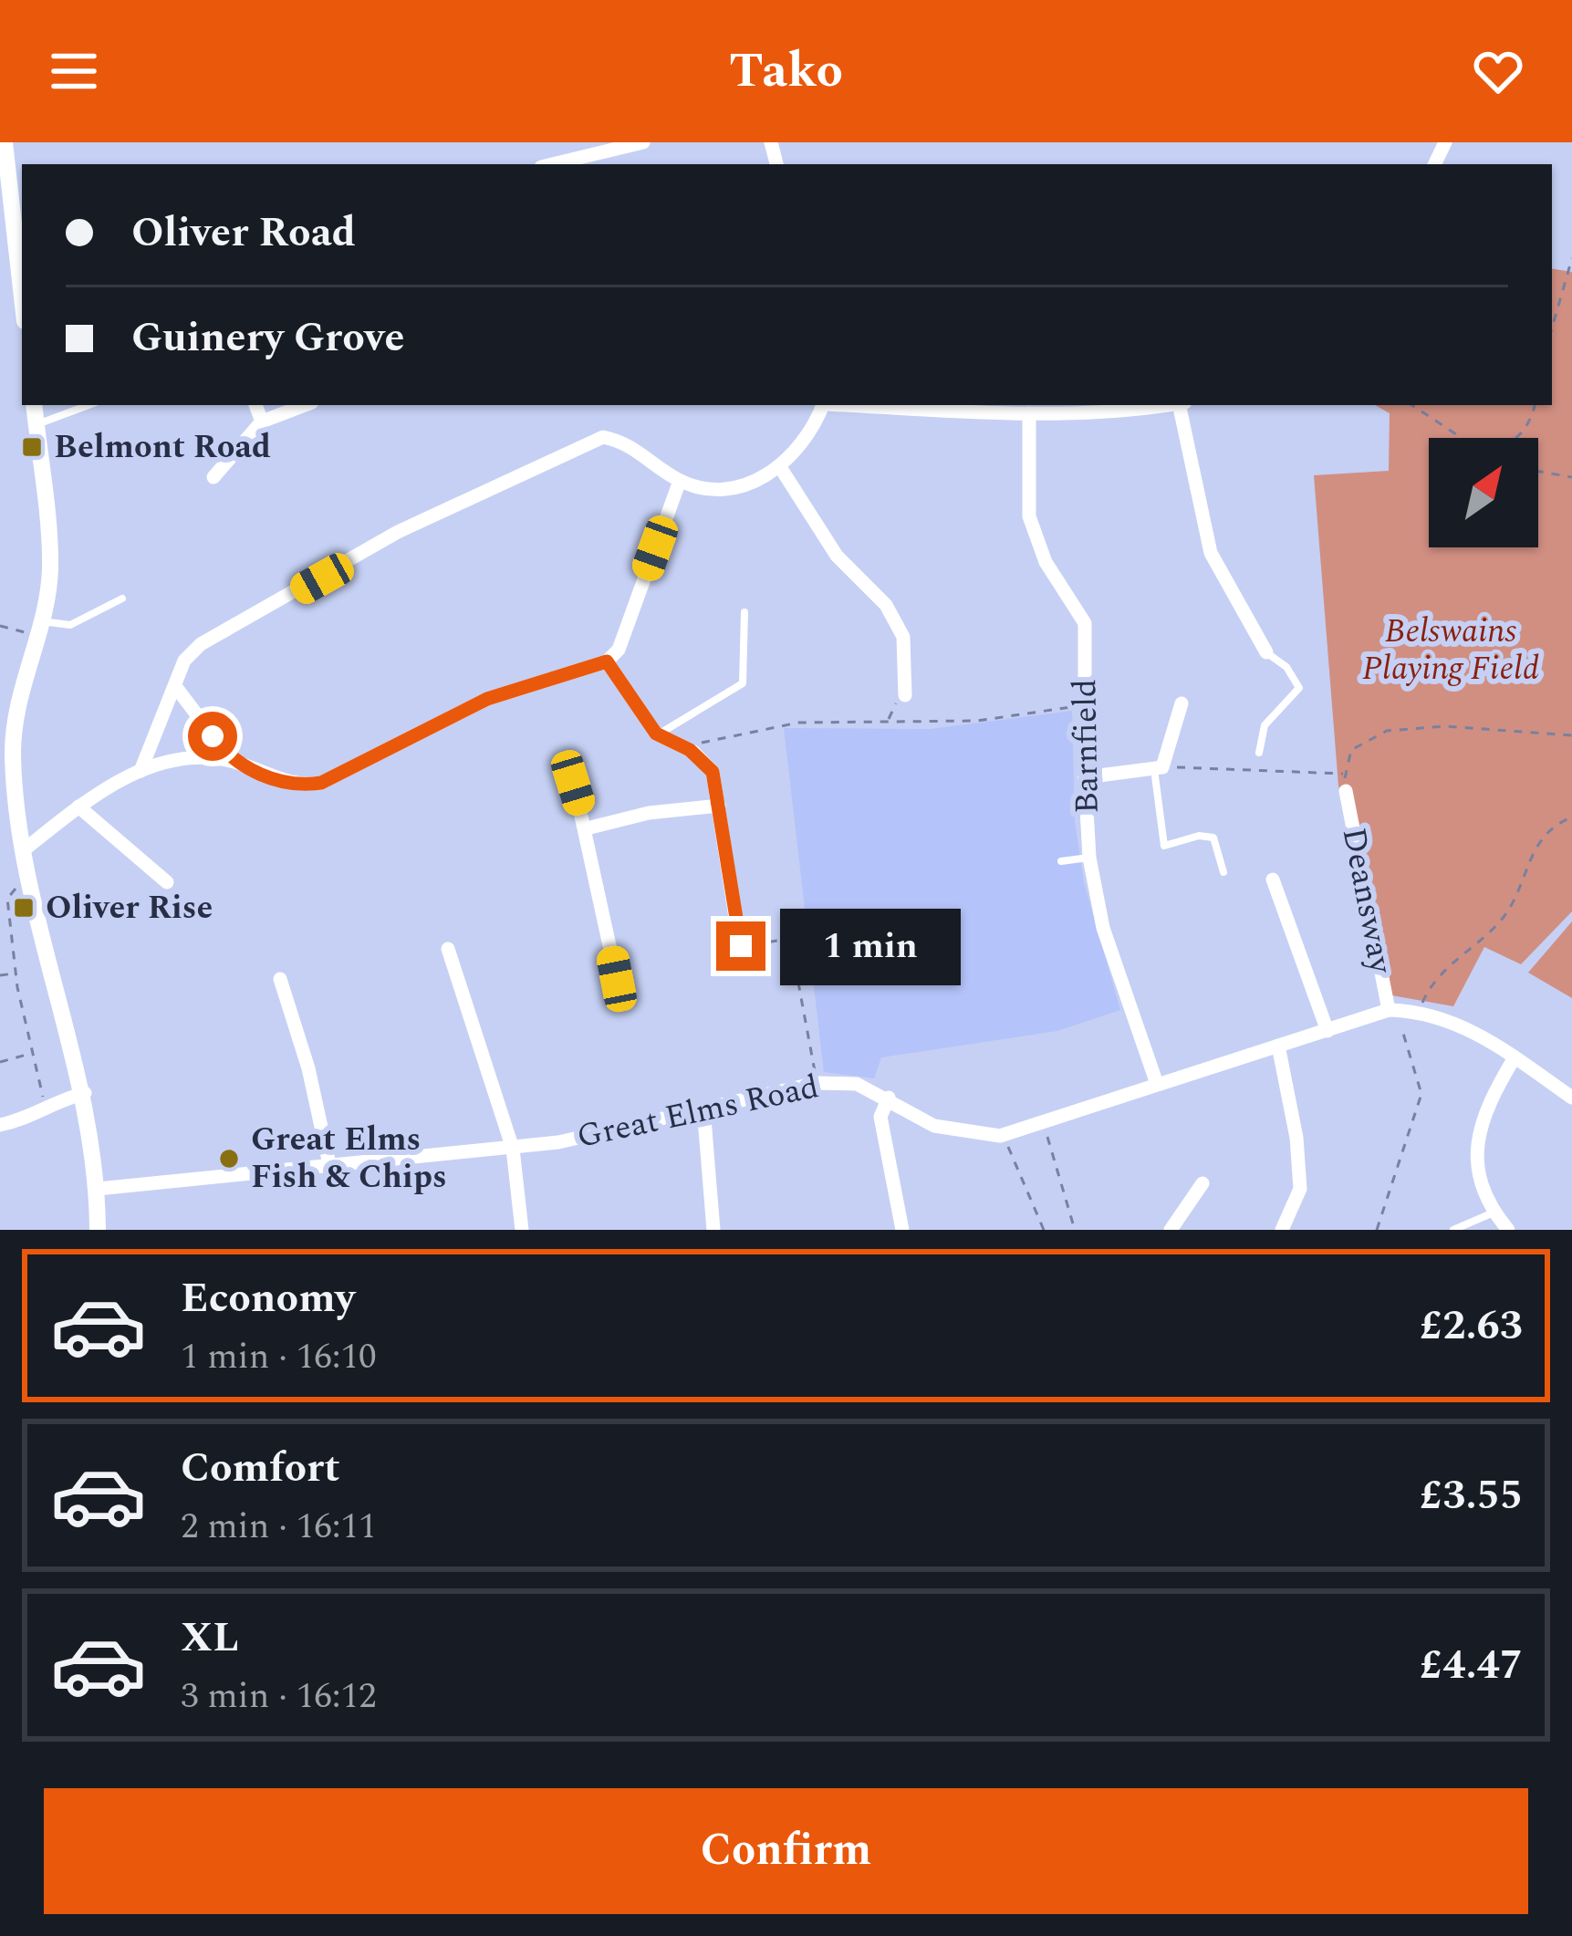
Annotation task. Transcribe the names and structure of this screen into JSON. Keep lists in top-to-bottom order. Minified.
{"streets":{"street":["Barnfield","Deansway","Great Elms Road"]},"crossings":[["Barnfield","Great Elms Road"],["Deansway","Great Elms Road"]],"parks":["Belswains Playing Field"],"places":{"transit":["Belmont Road","Oliver Rise"],"other":["Great Elms Fish & Chips"]},"north":"top right","page":{"header":"Tako","banner":["Oliver Road","Guinery Grove"],"bubble":"1 min","list":[{"name":"Economy","note":"1 min · 16:10","value":"£2.63"},{"name":"Comfort","note":"2 min · 16:11","value":"£3.55"},{"name":"XL","note":"3 min · 16:12","value":"£4.47"}],"buttons":"Confirm"}}
